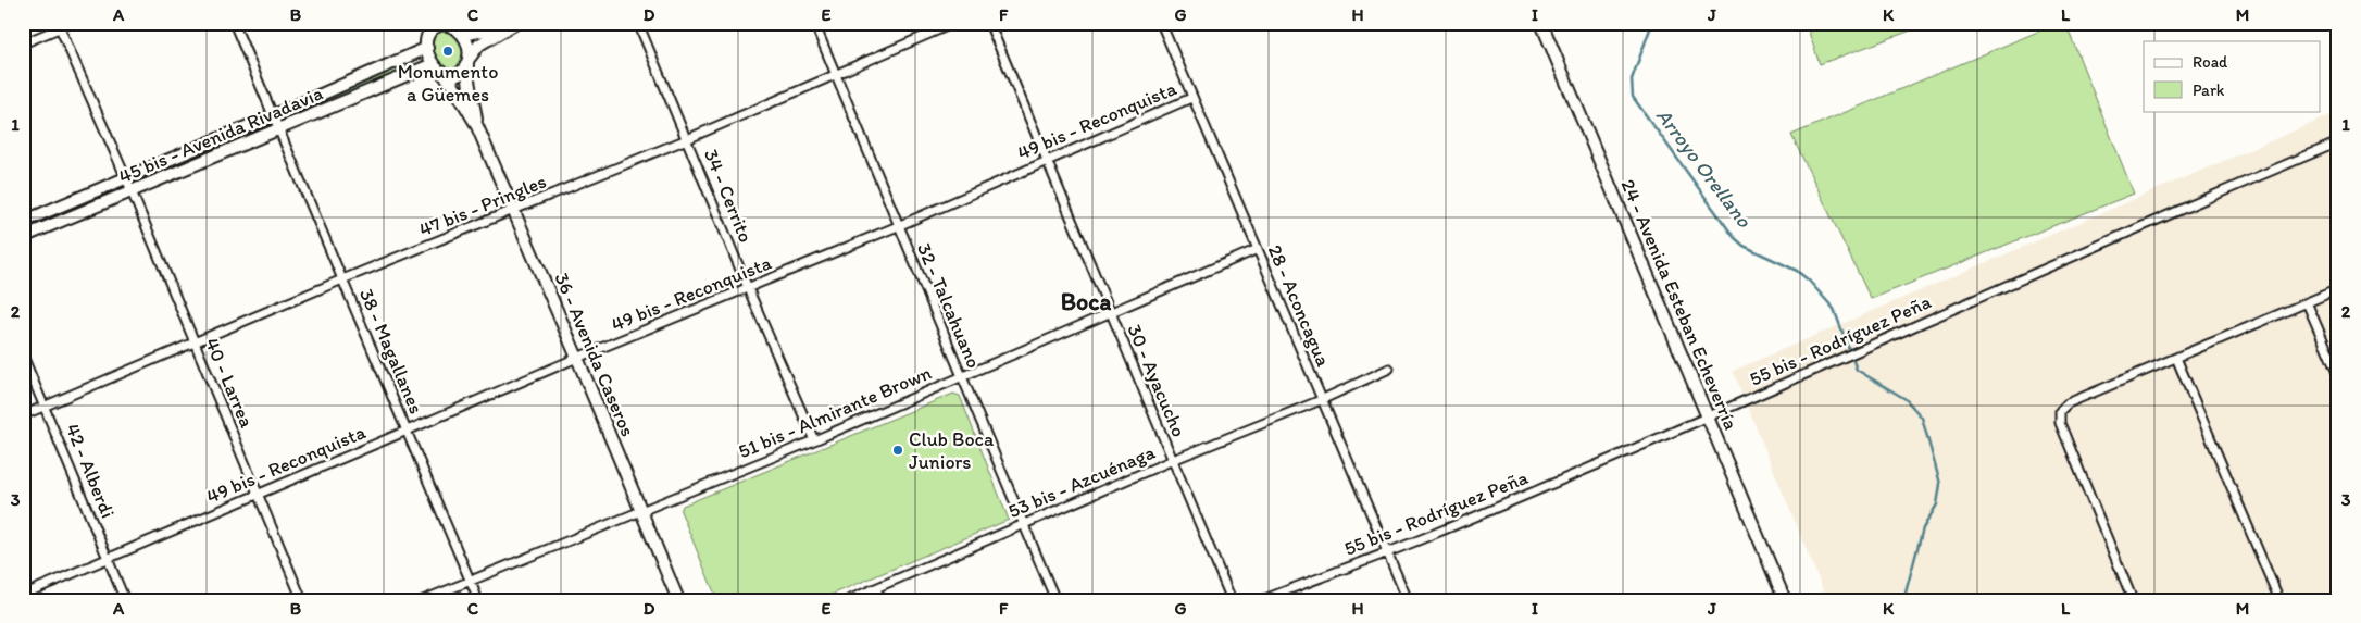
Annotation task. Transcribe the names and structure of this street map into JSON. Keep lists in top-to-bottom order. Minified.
{"streets":{"main road":["45 bis - Avenida Rivadavia","24 - Avenida Esteban Echeverría","36 - Avenida Caseros"],"street":["49 bis - Reconquista","34 - Cerrito","47 bis - Pringles","32 - Talcahuano","28 - Aconcagua","55 bis - Rodríguez Peña","38 - Magallanes","30 - Ayacucho","40 - Larrea","51 bis - Almirante Brown","42 - Alberdi","53 bis - Azcuénaga"]},"crossings":[["49 bis - Reconquista","34 - Cerrito"],["49 bis - Reconquista","32 - Talcahuano"],["49 bis - Reconquista","28 - Aconcagua"],["49 bis - Reconquista","38 - Magallanes"],["49 bis - Reconquista","36 - Avenida Caseros"],["49 bis - Reconquista","30 - Ayacucho"],["49 bis - Reconquista","40 - Larrea"],["49 bis - Reconquista","42 - Alberdi"],["45 bis - Avenida Rivadavia","38 - Magallanes"],["45 bis - Avenida Rivadavia","36 - Avenida Caseros"],["45 bis - Avenida Rivadavia","40 - Larrea"],["34 - Cerrito","47 bis - Pringles"],["34 - Cerrito","51 bis - Almirante Brown"],["47 bis - Pringles","32 - Talcahuano"],["47 bis - Pringles","38 - Magallanes"],["47 bis - Pringles","36 - Avenida Caseros"],["47 bis - Pringles","40 - Larrea"],["47 bis - Pringles","42 - Alberdi"],["24 - Avenida Esteban Echeverría","55 bis - Rodríguez Peña"],["32 - Talcahuano","51 bis - Almirante Brown"],["32 - Talcahuano","53 bis - Azcuénaga"],["28 - Aconcagua","55 bis - Rodríguez Peña"],["28 - Aconcagua","51 bis - Almirante Brown"],["28 - Aconcagua","53 bis - Azcuénaga"],["38 - Magallanes","51 bis - Almirante Brown"],["36 - Avenida Caseros","51 bis - Almirante Brown"],["30 - Ayacucho","51 bis - Almirante Brown"],["30 - Ayacucho","53 bis - Azcuénaga"]],"districts":["Boca"],"water":["Arroyo Orellano"],"places":["Monumento a Güemes","Club Boca Juniors"],"legend":["Road","Park"],"grid":{"columns":["A","B","C","D","E","F","G","H","I","J","K","L","M"],"rows":["1","2","3"]}}
